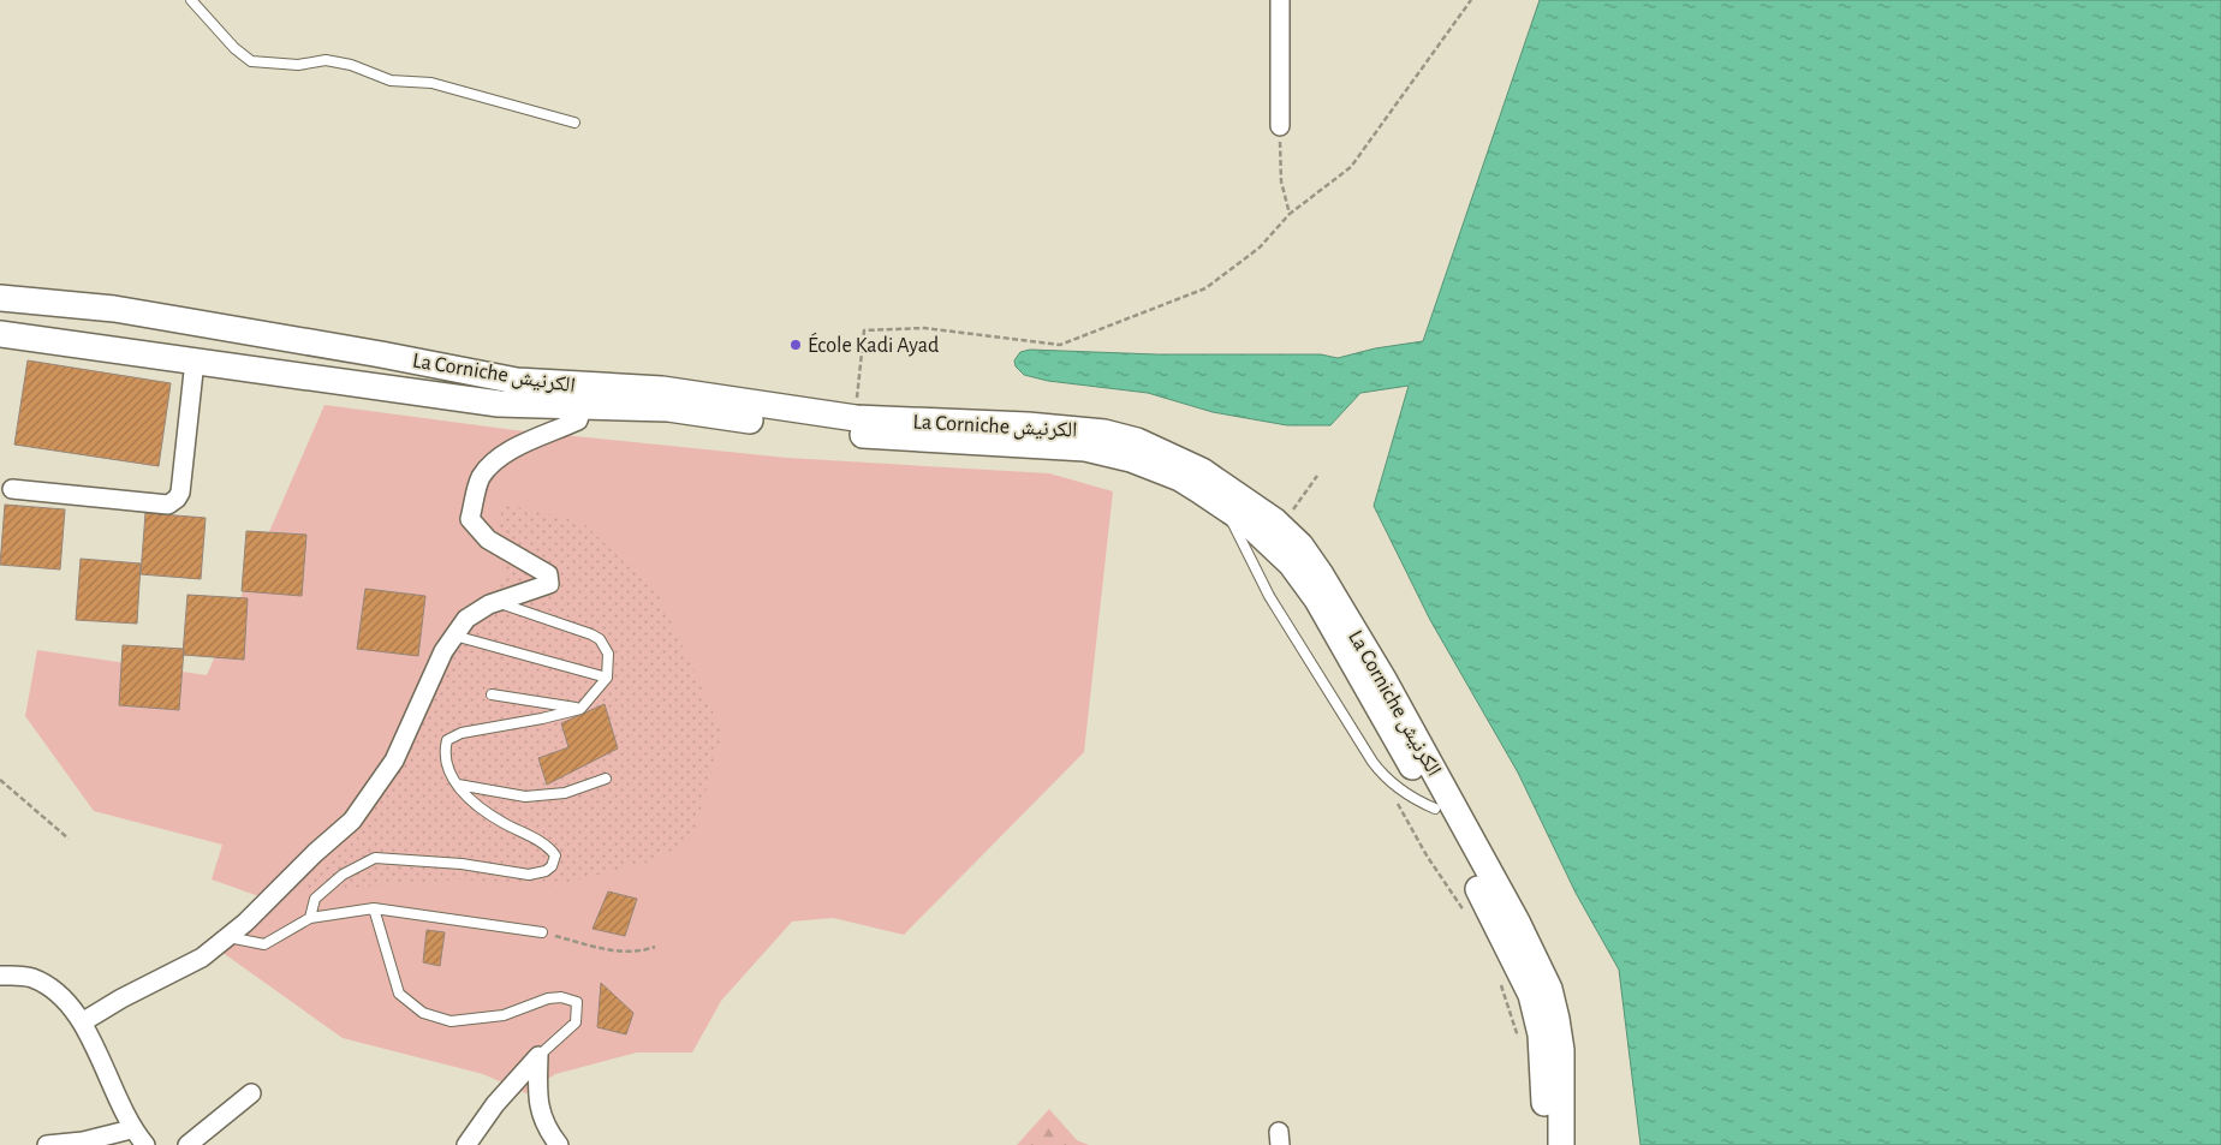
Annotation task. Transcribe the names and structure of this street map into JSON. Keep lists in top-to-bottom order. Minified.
{"streets":{"main road":["La Corniche الكرنيش"]},"places":["École Kadi Ayad"]}
